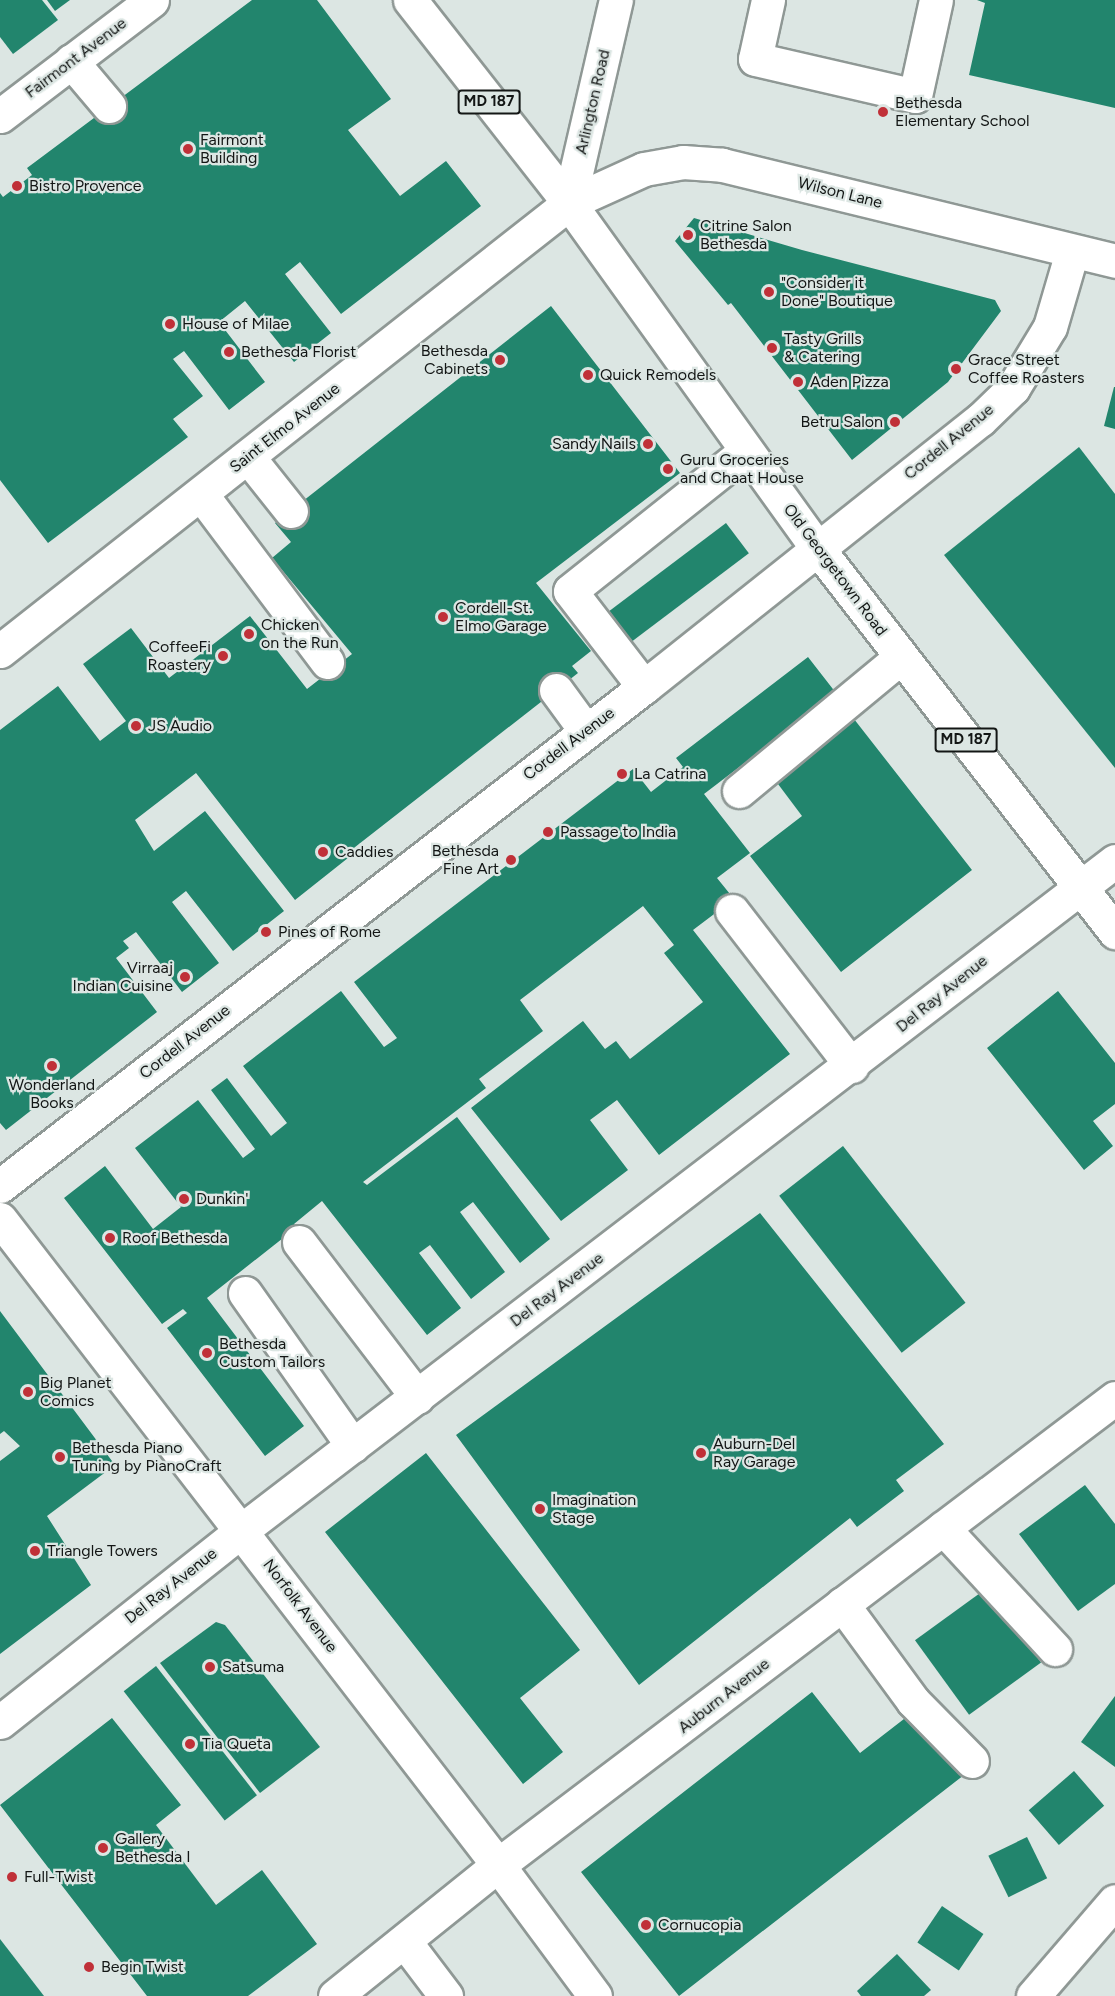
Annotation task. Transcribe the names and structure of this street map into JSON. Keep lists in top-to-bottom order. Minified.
{"streets":{"street":["Fairmont Avenue","MD 187","Arlington Road","Wilson Lane","Saint Elmo Avenue","Cordell Avenue","Old Georgetown Road","Del Ray Avenue","Norfolk Avenue","Auburn Avenue"]},"crossings":[["Arlington Road","Wilson Lane"],["Arlington Road","Saint Elmo Avenue"],["Arlington Road","Old Georgetown Road"],["Wilson Lane","Saint Elmo Avenue"],["Wilson Lane","Cordell Avenue"],["Wilson Lane","Old Georgetown Road"],["Saint Elmo Avenue","Old Georgetown Road"],["Cordell Avenue","Old Georgetown Road"],["Old Georgetown Road","Del Ray Avenue"],["Del Ray Avenue","Norfolk Avenue"],["Norfolk Avenue","Auburn Avenue"]],"places":["Bethesda Elementary School","Fairmont Building","Bistro Provence","Citrine Salon Bethesda","\"Consider it Done\" Boutique","House of Milae","Tasty Grills & Catering","Bethesda Florist","Bethesda Cabinets","Grace Street Coffee Roasters","Quick Remodels","Aden Pizza","Betru Salon","Sandy Nails","Guru Groceries and Chaat House","Cordell-St. Elmo Garage","Chicken on the Run","CoffeeFi Roastery","JS Audio","La Catrina","Passage to India","Caddies","Bethesda Fine Art","Pines of Rome","Virraaj Indian Cuisine","Wonderland Books","Dunkin'","Roof Bethesda","Bethesda Custom Tailors","Big Planet Comics","Auburn-Del Ray Garage","Bethesda Piano Tuning by PianoCraft","Imagination Stage","Triangle Towers","Satsuma","Tia Queta","Gallery Bethesda I","Full-Twist","Cornucopia","Begin Twist"]}
